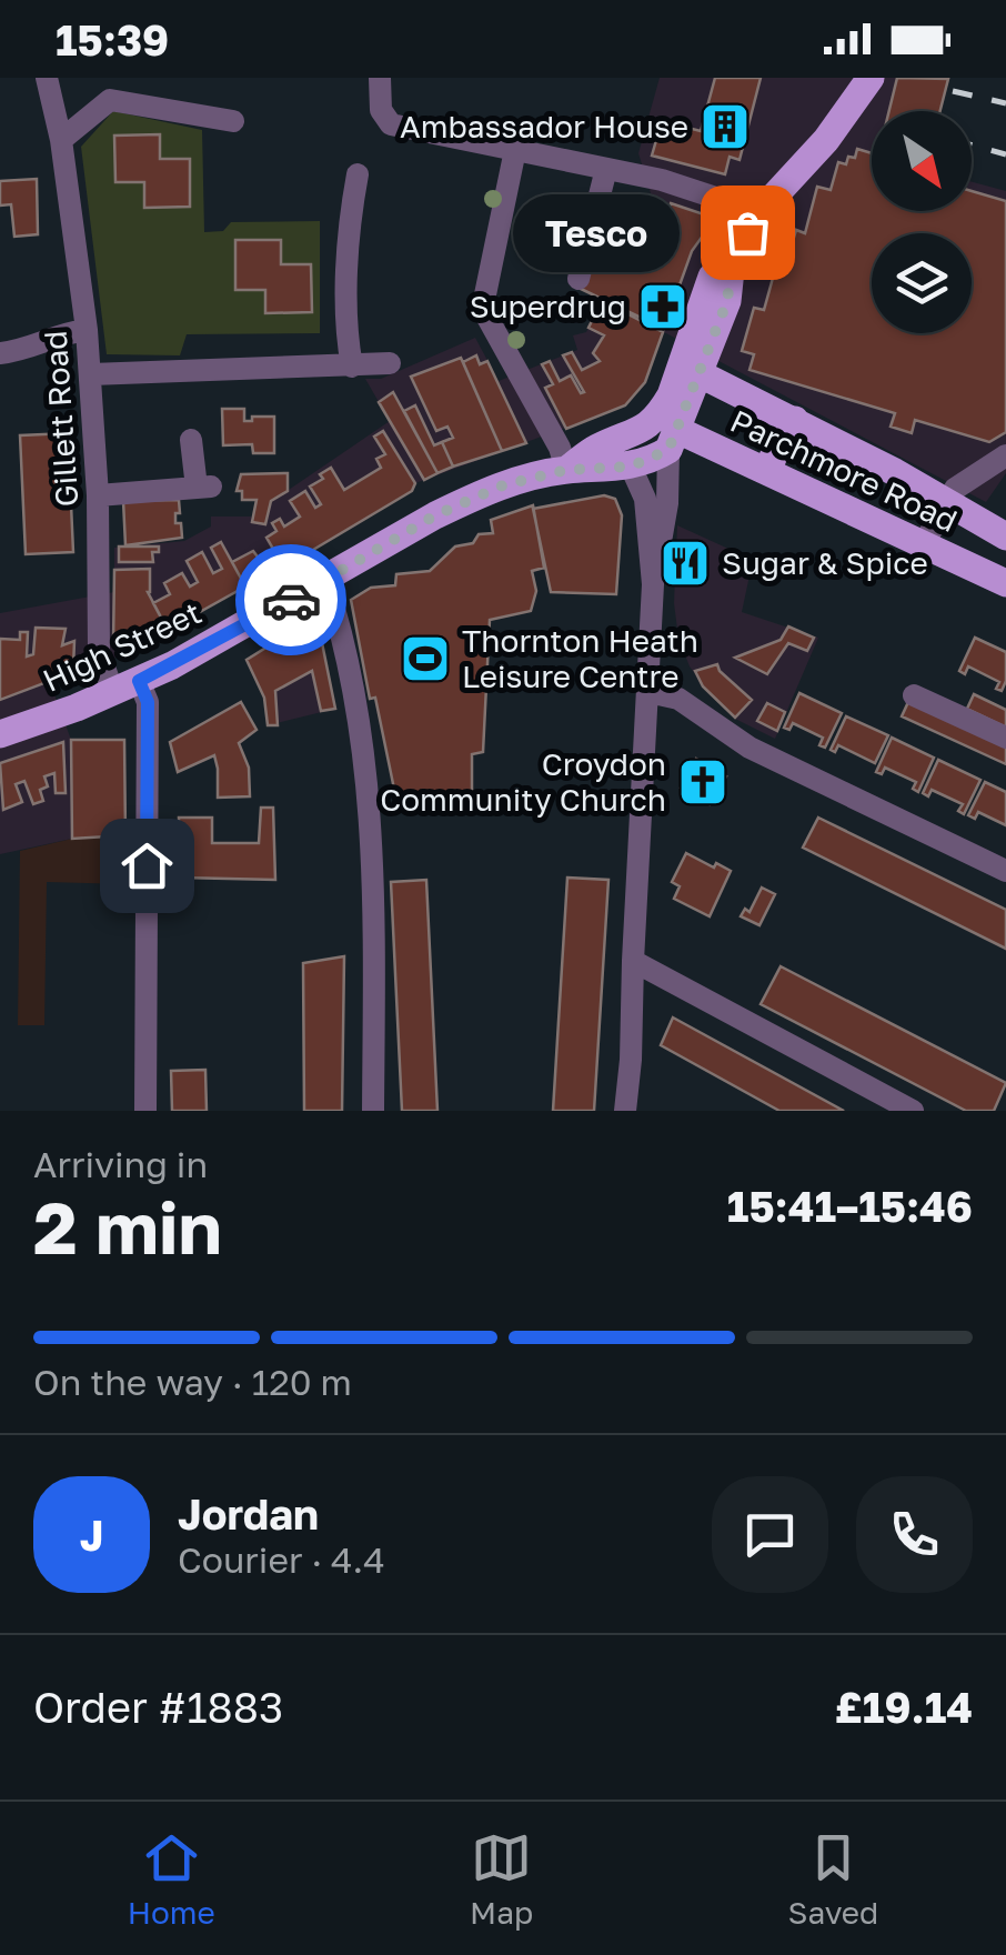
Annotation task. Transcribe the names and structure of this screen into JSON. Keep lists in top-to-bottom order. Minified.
{"streets":{"main road":["Parchmore Road","High Street"],"street":["Gillett Road"]},"crossings":[["Gillett Road","High Street"],["Parchmore Road","High Street"]],"places":{"building":["Ambassador House"],"other":["Tesco"],"pharmacy":["Superdrug"],"restaurant":["Sugar & Spice"],"sports":["Thornton Heath Leisure Centre"],"church":["Croydon Community Church"]},"north":"bottom right","page":{"status":"15:39","bubble":"Tesco","heading":["2 min","Arriving in","15:41–15:46"],"panel":["Jordan","Courier · 4.4","Order #1883","£19.14"],"bar":"On the way · 120 m","round":"J","tabs":["Home","Map","Saved"]}}
